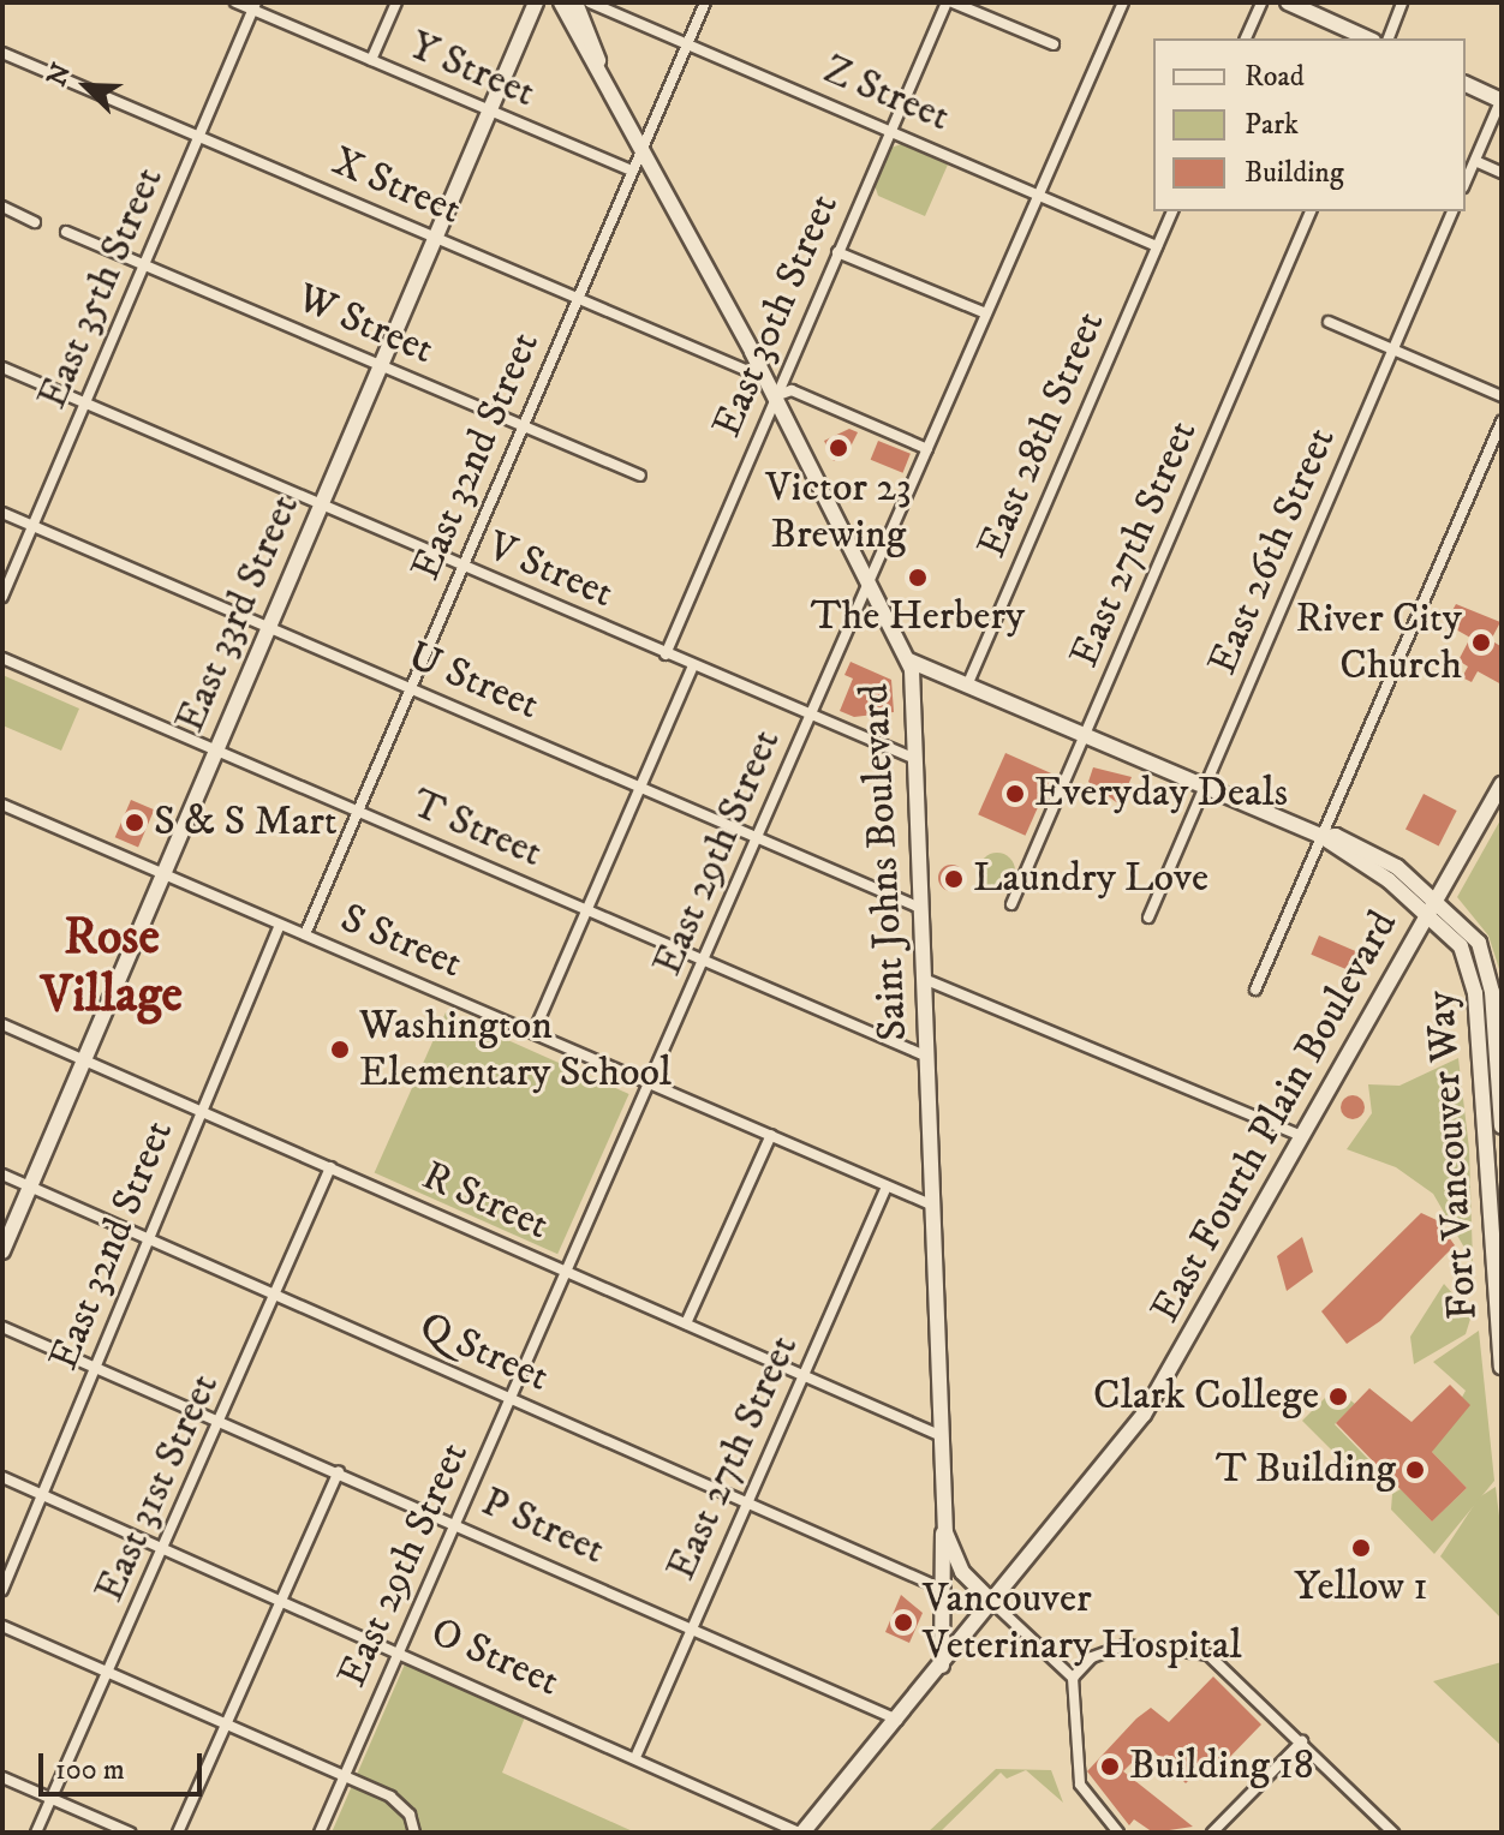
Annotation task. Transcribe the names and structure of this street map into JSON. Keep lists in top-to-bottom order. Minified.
{"streets":{"street":["Y Street","Z Street","X Street","East 35th Street","East 30th Street","W Street","East 28th Street","East 32nd Street","East 27th Street","East 26th Street","V Street","East 33rd Street","U Street","T Street","East 29th Street","Saint Johns Boulevard","S Street","East Fourth Plain Boulevard","Fort Vancouver Way","R Street","Q Street","East 31st Street","P Street","O Street"]},"crossings":[["Y Street","East 35th Street"],["Y Street","East 32nd Street"],["Y Street","East 33rd Street"],["Z Street","East 30th Street"],["Z Street","East 28th Street"],["Z Street","East 32nd Street"],["Z Street","East 29th Street"],["X Street","East 35th Street"],["X Street","East 32nd Street"],["X Street","East 33rd Street"],["X Street","Saint Johns Boulevard"],["East 35th Street","W Street"],["East 35th Street","V Street"],["East 35th Street","U Street"],["East 30th Street","V Street"],["East 30th Street","Saint Johns Boulevard"],["W Street","East 32nd Street"],["W Street","East 33rd Street"],["East 28th Street","Fort Vancouver Way"],["East 32nd Street","V Street"],["East 32nd Street","U Street"],["East 32nd Street","T Street"],["East 32nd Street","Saint Johns Boulevard"],["East 32nd Street","S Street"],["East 32nd Street","R Street"],["East 32nd Street","Q Street"],["East 32nd Street","P Street"],["East 32nd Street","O Street"],["East 27th Street","S Street"],["East 27th Street","Fort Vancouver Way"],["East 27th Street","R Street"],["East 27th Street","Q Street"],["East 27th Street","P Street"],["East 27th Street","O Street"],["East 26th Street","Fort Vancouver Way"],["V Street","East 33rd Street"],["V Street","East 29th Street"],["V Street","Saint Johns Boulevard"],["East 33rd Street","U Street"],["East 33rd Street","T Street"],["East 33rd Street","S Street"],["East 33rd Street","R Street"],["East 33rd Street","Q Street"],["U Street","East 29th Street"],["U Street","Saint Johns Boulevard"],["T Street","East 29th Street"],["T Street","Saint Johns Boulevard"],["East 29th Street","Saint Johns Boulevard"],["East 29th Street","S Street"],["East 29th Street","R Street"],["East 29th Street","Q Street"],["East 29th Street","P Street"],["East 29th Street","O Street"],["Saint Johns Boulevard","S Street"],["Saint Johns Boulevard","East Fourth Plain Boulevard"],["Saint Johns Boulevard","Fort Vancouver Way"],["Saint Johns Boulevard","R Street"],["East Fourth Plain Boulevard","Fort Vancouver Way"],["East Fourth Plain Boulevard","P Street"],["East Fourth Plain Boulevard","O Street"],["R Street","East 31st Street"],["Q Street","East 31st Street"],["East 31st Street","P Street"],["East 31st Street","O Street"]],"districts":["Rose Village"],"places":["Victor 23 Brewing","The Herbery","River City Church","Everyday Deals","S & S Mart","Laundry Love","Washington Elementary School","Clark College","T Building","Yellow 1","Vancouver Veterinary Hospital","Building 18"],"legend":["Road","Park","Building"],"scale_bar":"100 m","north":"top left"}
